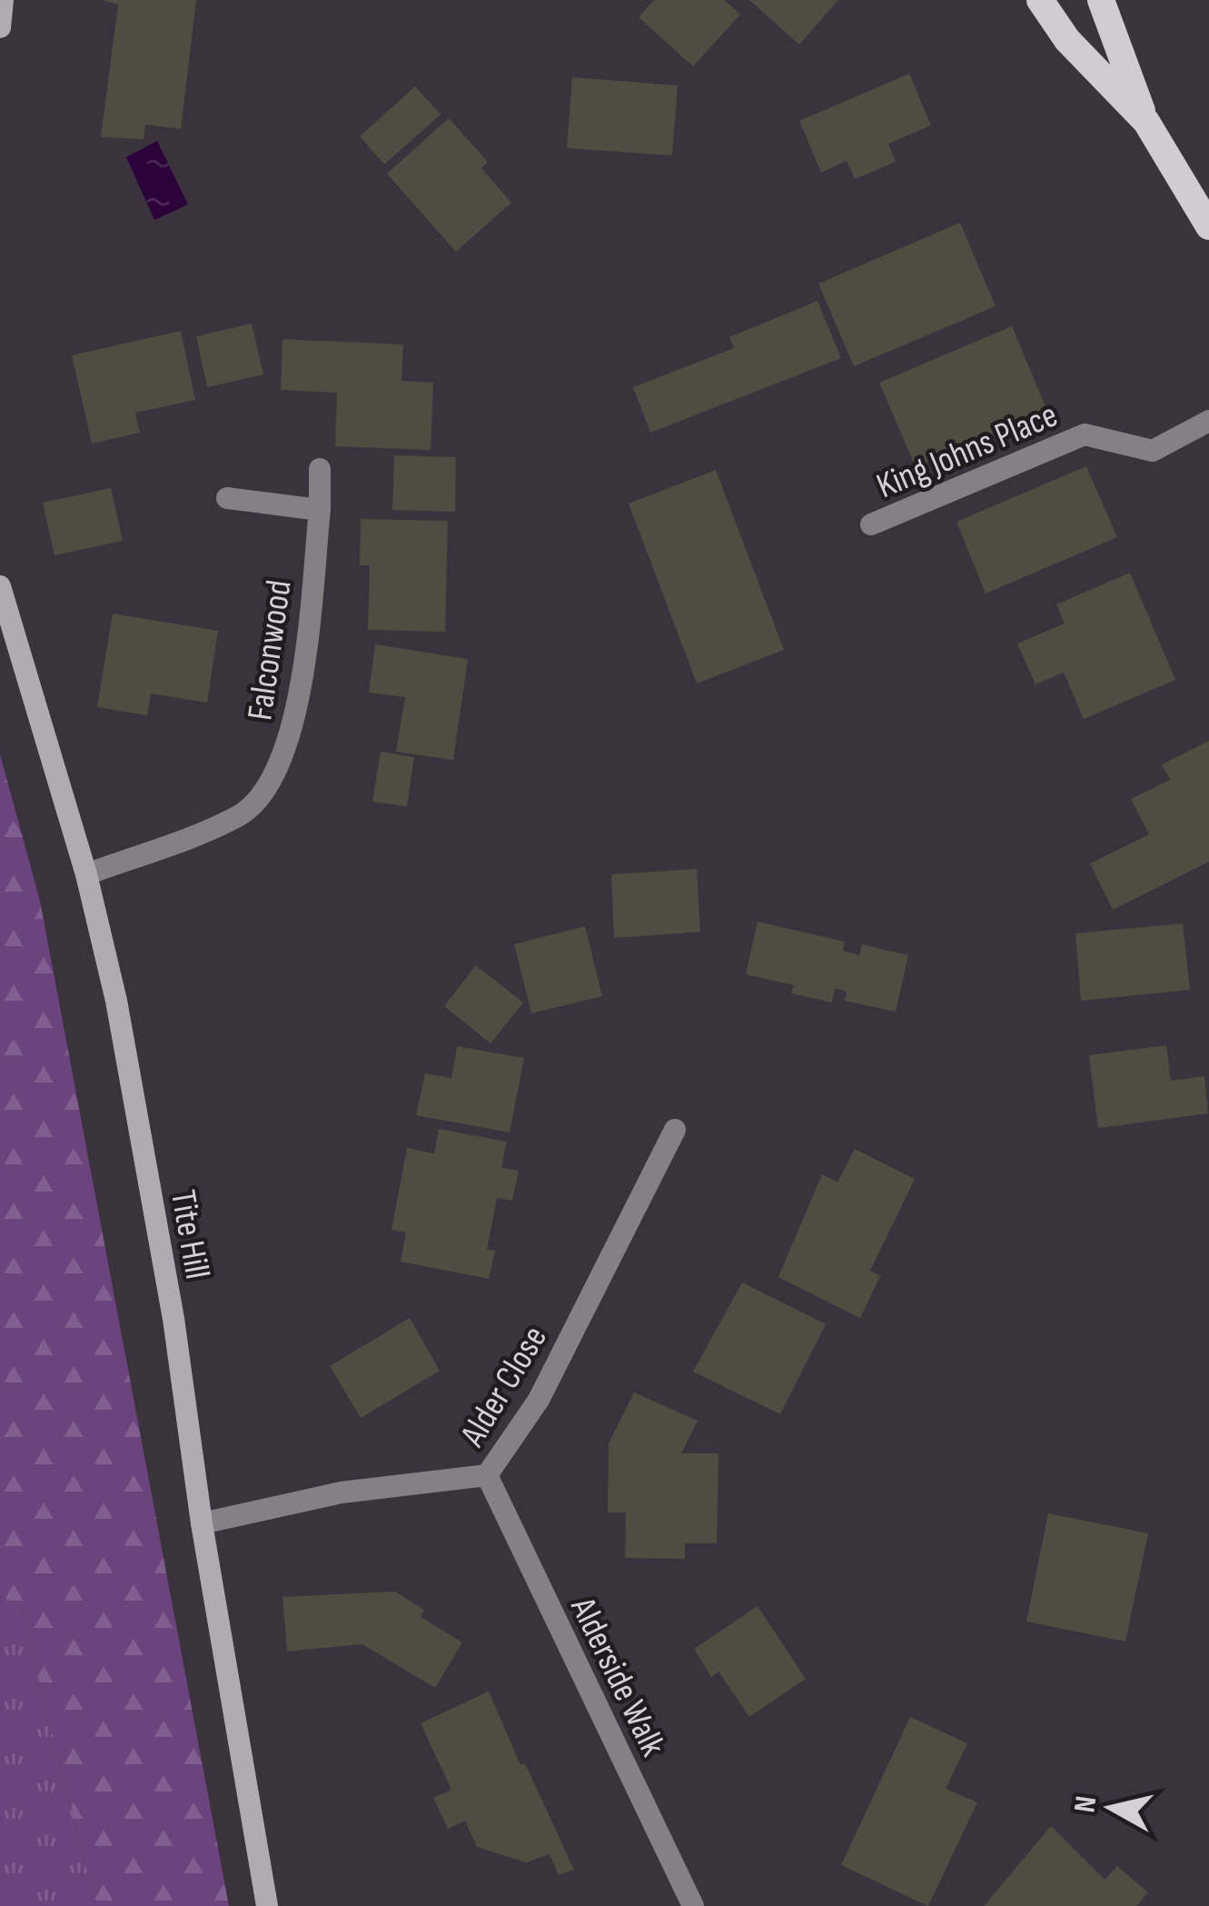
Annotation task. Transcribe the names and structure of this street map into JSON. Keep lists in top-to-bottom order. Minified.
{"streets":{"street":["King Johns Place","Falconwood","Tite Hill","Alder Close","Alderside Walk"]},"crossings":[["Falconwood","Tite Hill"],["Tite Hill","Alder Close"],["Alder Close","Alderside Walk"]],"north":"left"}
